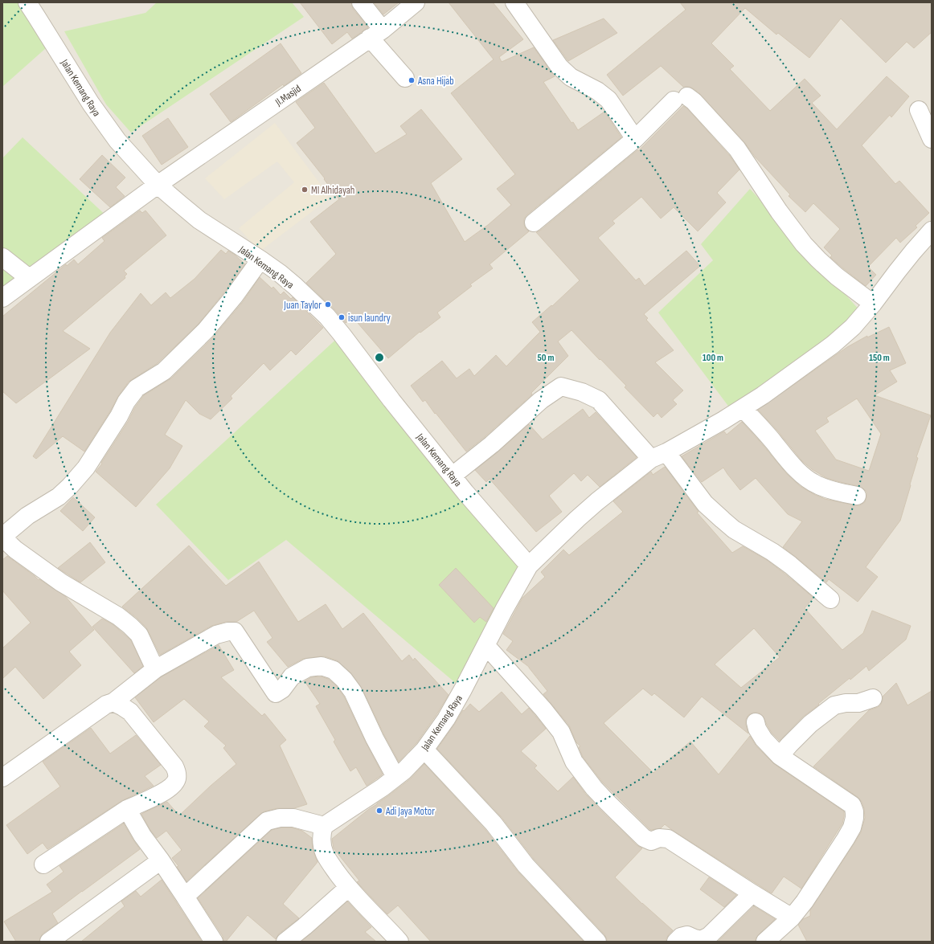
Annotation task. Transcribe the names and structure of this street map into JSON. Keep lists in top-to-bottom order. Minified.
{"streets":{"street":["Jalan Kemang Raya","Jl.Masjid"]},"crossings":[["Jalan Kemang Raya","Jl.Masjid"]],"places":["Asna Hijab","MI Alhidayah","Juan Taylor","isun laundry","Adi Jaya Motor"],"rings":["50 m","100 m","150 m"]}
